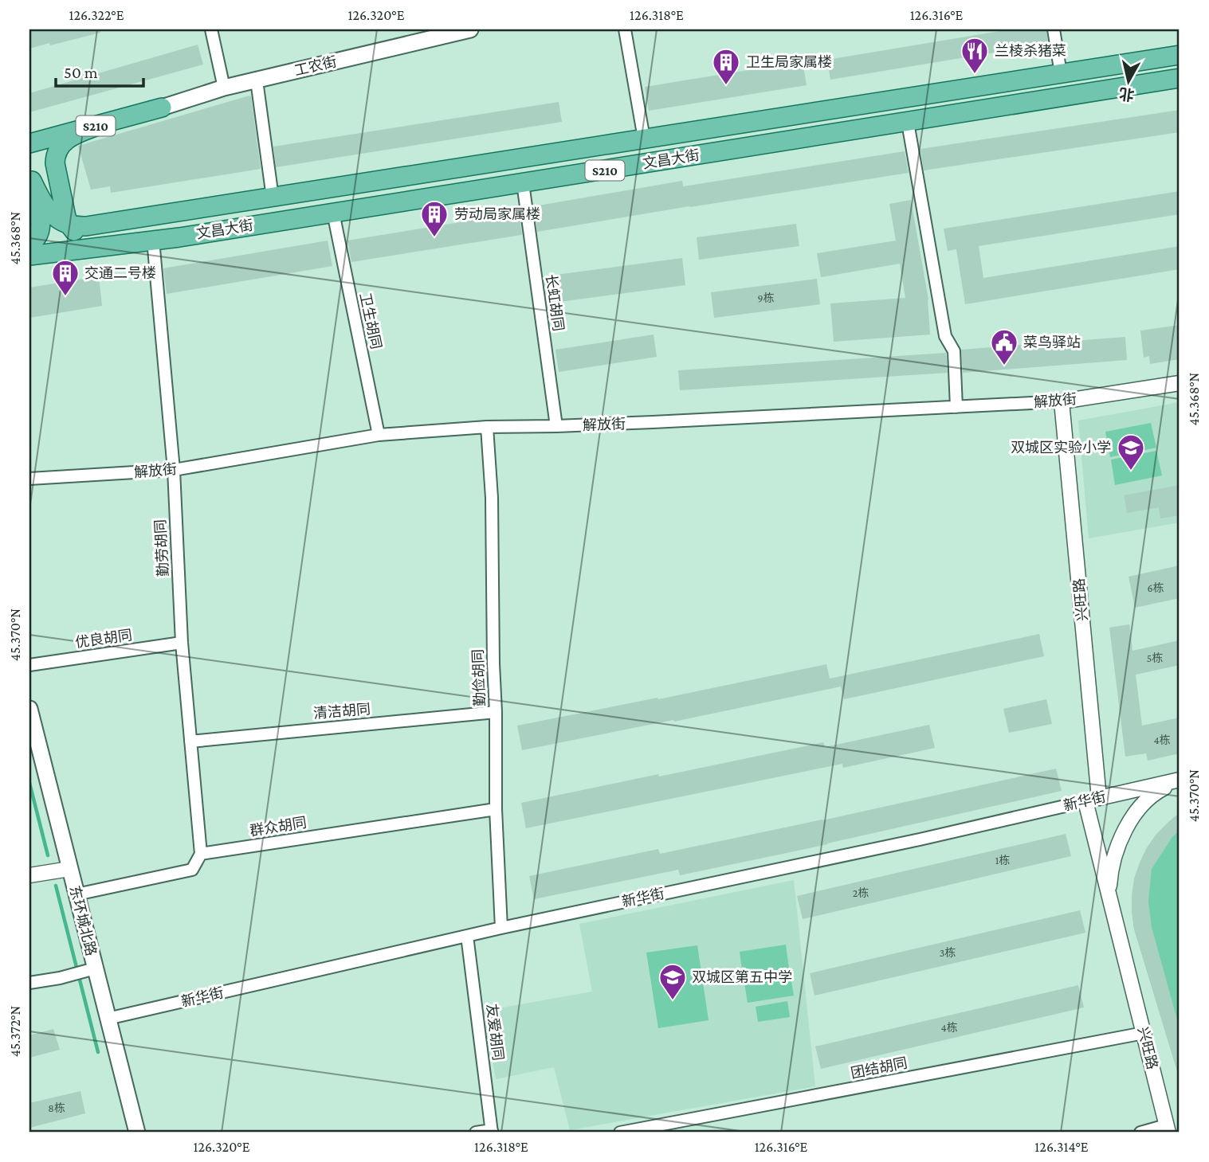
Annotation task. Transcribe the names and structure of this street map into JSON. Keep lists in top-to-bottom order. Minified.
{"streets":{"main road":["工农街","S210","文昌大街","东环城北路"],"street":["长虹胡同","卫生胡同","解放街","勤劳胡同","兴旺路","优良胡同","勤俭胡同","清洁胡同","新华街","群众胡同","友爱胡同","团结胡同"]},"crossings":[["工农街","S210"],["文昌大街","长虹胡同"],["文昌大街","卫生胡同"],["文昌大街","勤劳胡同"],["长虹胡同","解放街"],["卫生胡同","解放街"],["解放街","勤劳胡同"],["解放街","兴旺路"],["解放街","勤俭胡同"],["勤劳胡同","优良胡同"],["勤劳胡同","清洁胡同"],["勤劳胡同","群众胡同"],["兴旺路","新华街"],["兴旺路","团结胡同"],["勤俭胡同","清洁胡同"],["勤俭胡同","新华街"],["勤俭胡同","群众胡同"],["新华街","东环城北路"],["新华街","友爱胡同"]],"places":{"restaurant":["兰棱杀猪菜"],"building":["卫生局家属楼","劳动局家属楼","交通二号楼"],"public building":["菜鸟驿站"],"school or university":["双城区实验小学","双城区第五中学"]},"house_numbers":["9栋","6栋","5栋","4栋","1栋","2栋","3栋","4栋","8栋"],"scale_bar":"50 m","north":"bottom","coordinates":["126.322°E","126.320°E","126.318°E","126.316°E","45.368°N","45.370°N","45.372°N","126.314°E"]}
